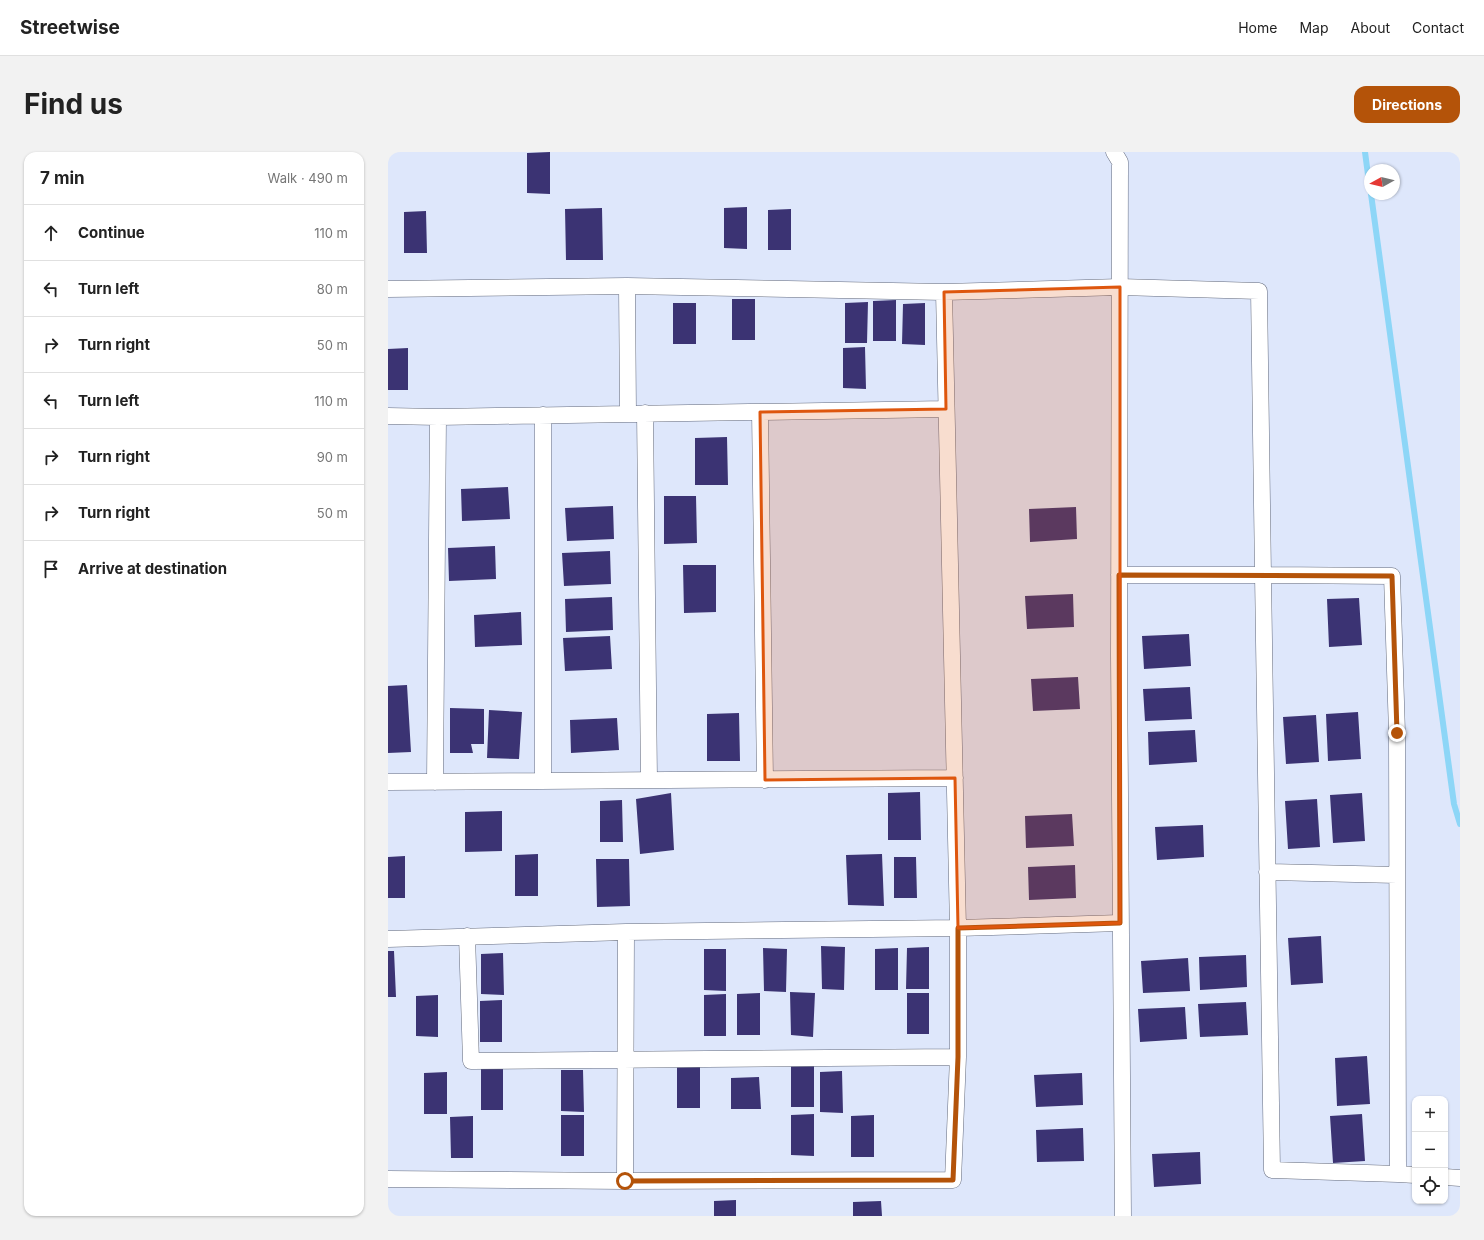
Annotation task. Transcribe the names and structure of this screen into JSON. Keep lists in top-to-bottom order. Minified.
{"north":"left","page":{"header":"Streetwise","nav":["Home","Map","About","Contact"],"buttons":"Directions","title":"Find us","heading":["7 min","Walk · 490 m"],"list":[["Continue","110 m"],["Turn left","80 m"],["Turn right","50 m"],["Turn left","110 m"],["Turn right","90 m"],["Turn right","50 m"],"Arrive at destination"],"map_buttons":["+","−"]}}
